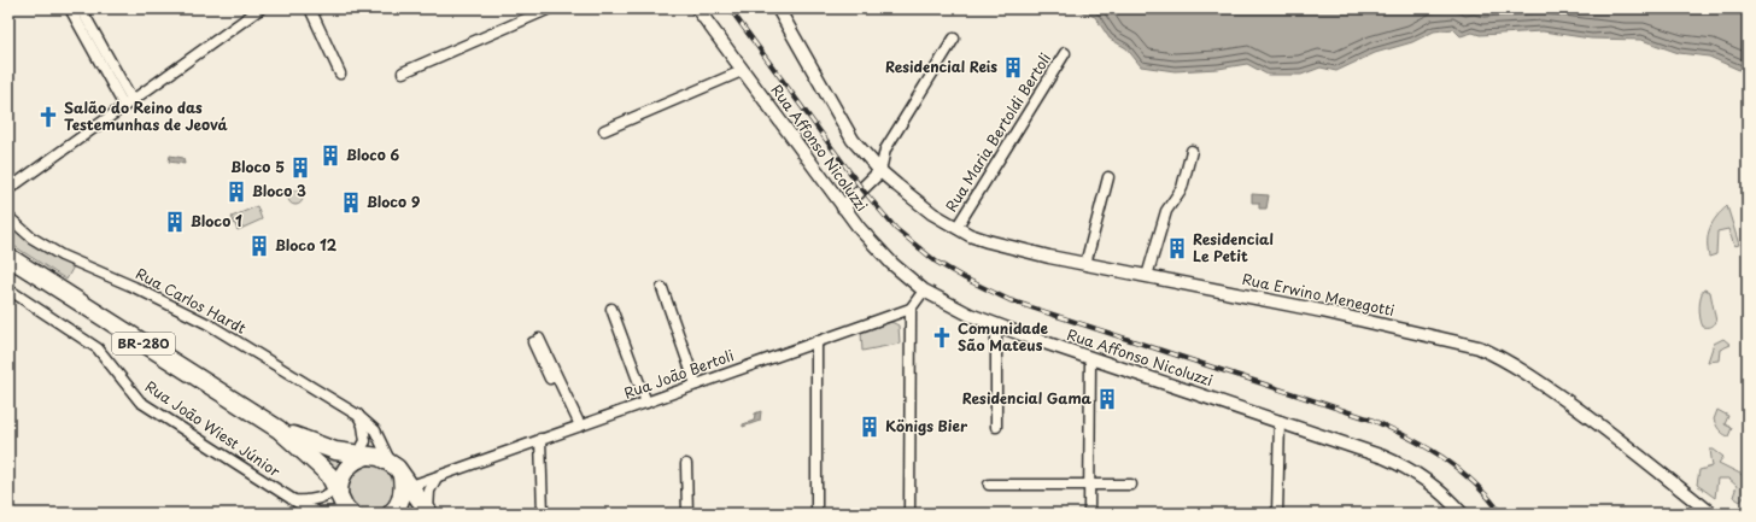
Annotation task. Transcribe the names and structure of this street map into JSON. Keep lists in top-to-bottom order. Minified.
{"streets":{"highway":["BR-280"],"street":["Rua Maria Bertoldi Bertoli","Rua Affonso Nicoluzzi","Rua Erwino Menegotti","Rua Carlos Hardt","Rua João Bertoli","Rua João Wiest Júnior"]},"crossings":[["Rua Maria Bertoldi Bertoli","Rua Erwino Menegotti"],["Rua Carlos Hardt","BR-280"],["BR-280","Rua João Wiest Júnior"]],"places":{"building":["Residencial Reis","Bloco 6","Bloco 5","Bloco 3","Bloco 9","Bloco 1","Bloco 12","Residencial Le Petit","Residencial Gama","Königs Bier"],"church":["Salão do Reino das Testemunhas de Jeová","Comunidade São Mateus"]}}
